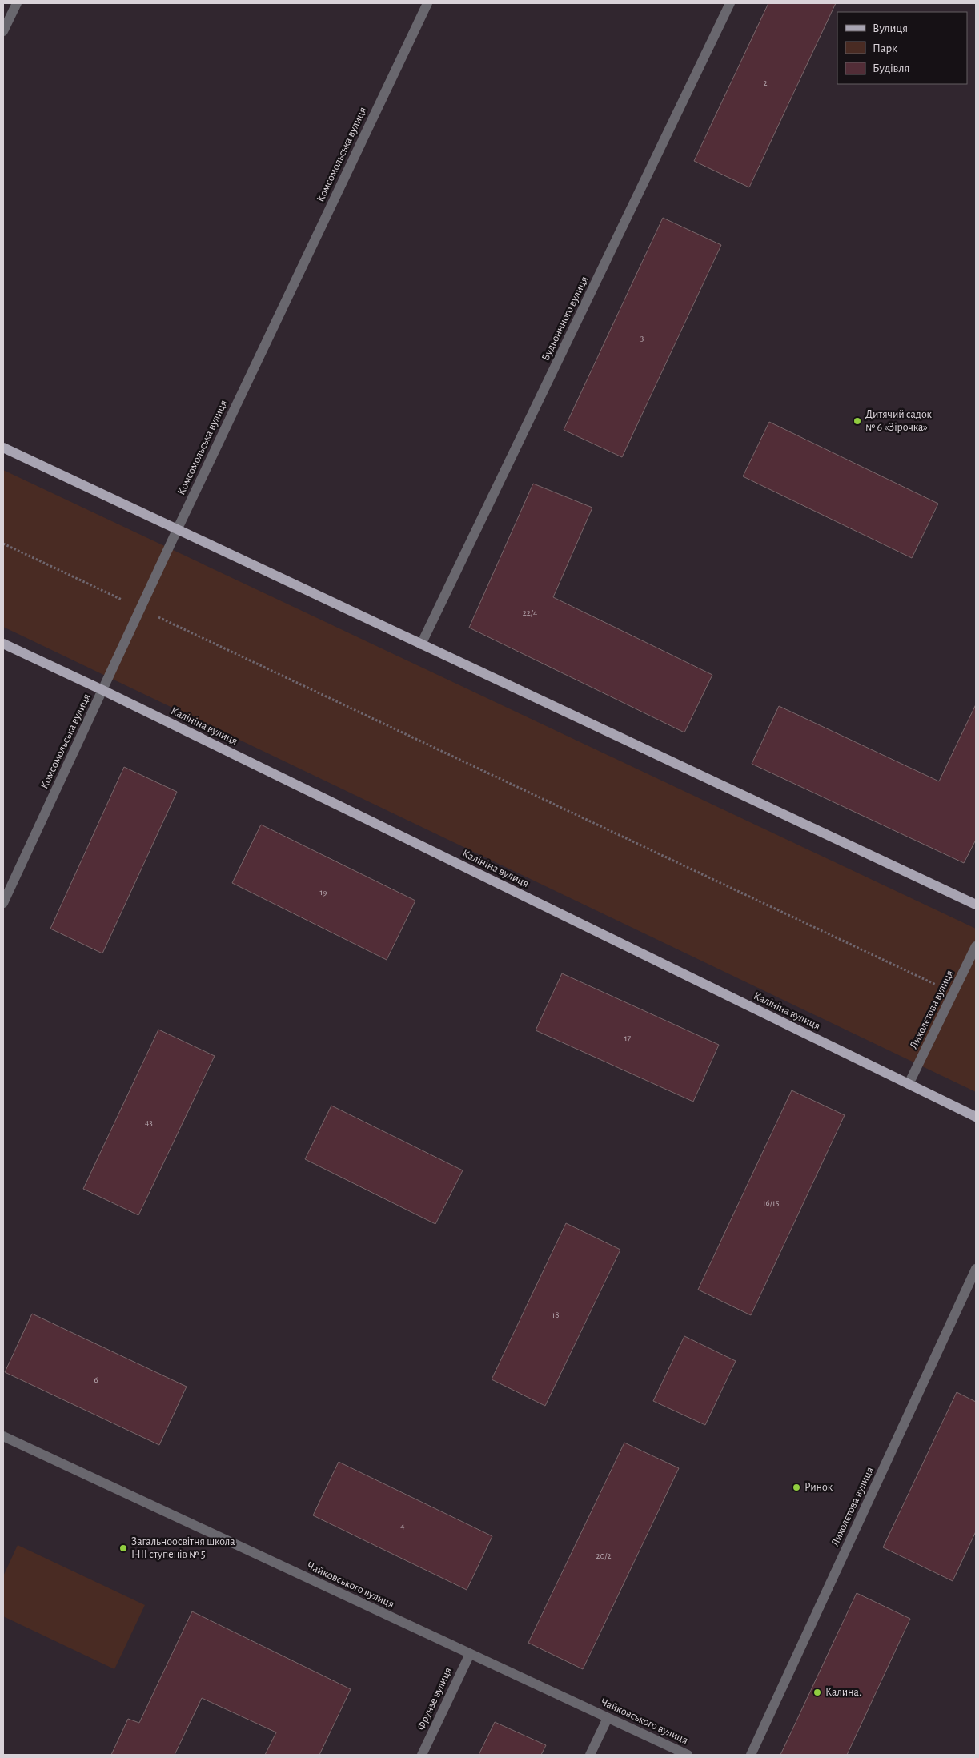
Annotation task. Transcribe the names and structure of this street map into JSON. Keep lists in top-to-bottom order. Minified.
{"streets":{"main road":["Калініна вулиця"],"street":["Комсомольська вулиця","Будьоннного вулиця","Лихолєтова вулиця","Чайковського вулиця","Фрунзе вулиця"]},"crossings":[["Комсомольська вулиця","Калініна вулиця"],["Калініна вулиця","Лихолєтова вулиця"],["Чайковського вулиця","Фрунзе вулиця"]],"places":["Дитячий садок № 6 «Зірочка»","Ринок","Загальноосвітня школа І-ІІІ ступенів № 5","Калина."],"house_numbers":["2","3","22/4","19","17","43","16/15","18","6","4","20/2"],"legend":["Вулиця","Парк","Будівля"]}
